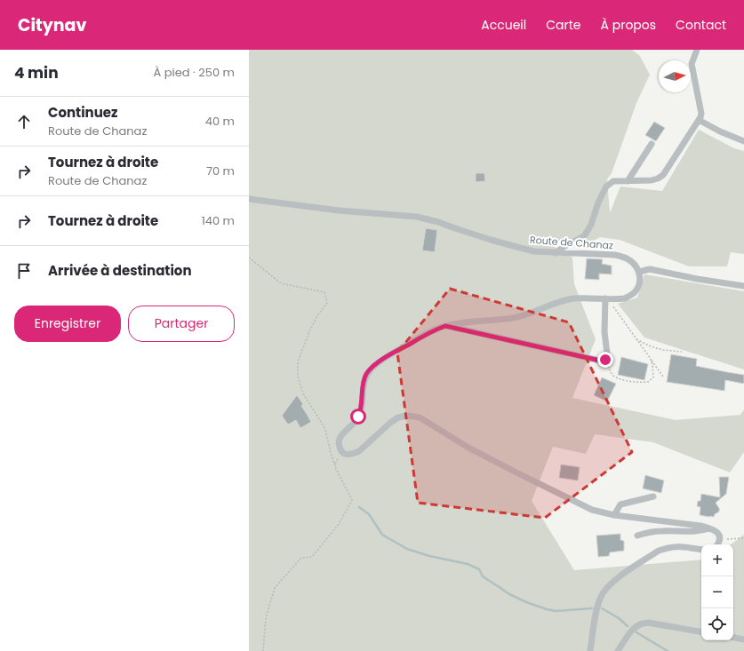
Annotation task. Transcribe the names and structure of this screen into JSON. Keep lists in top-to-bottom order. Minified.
{"streets":{"street":["Route de Chanaz"]},"north":"right","page":{"header":"Citynav","nav":["Accueil","Carte","À propos","Contact"],"heading":["4 min","À pied · 250 m"],"list":[["Continuez","Route de Chanaz","40 m"],["Tournez à droite","Route de Chanaz","70 m"],["Tournez à droite","140 m"],"Arrivée à destination"],"buttons":["Enregistrer","Partager"],"map_buttons":["+","−"]}}
